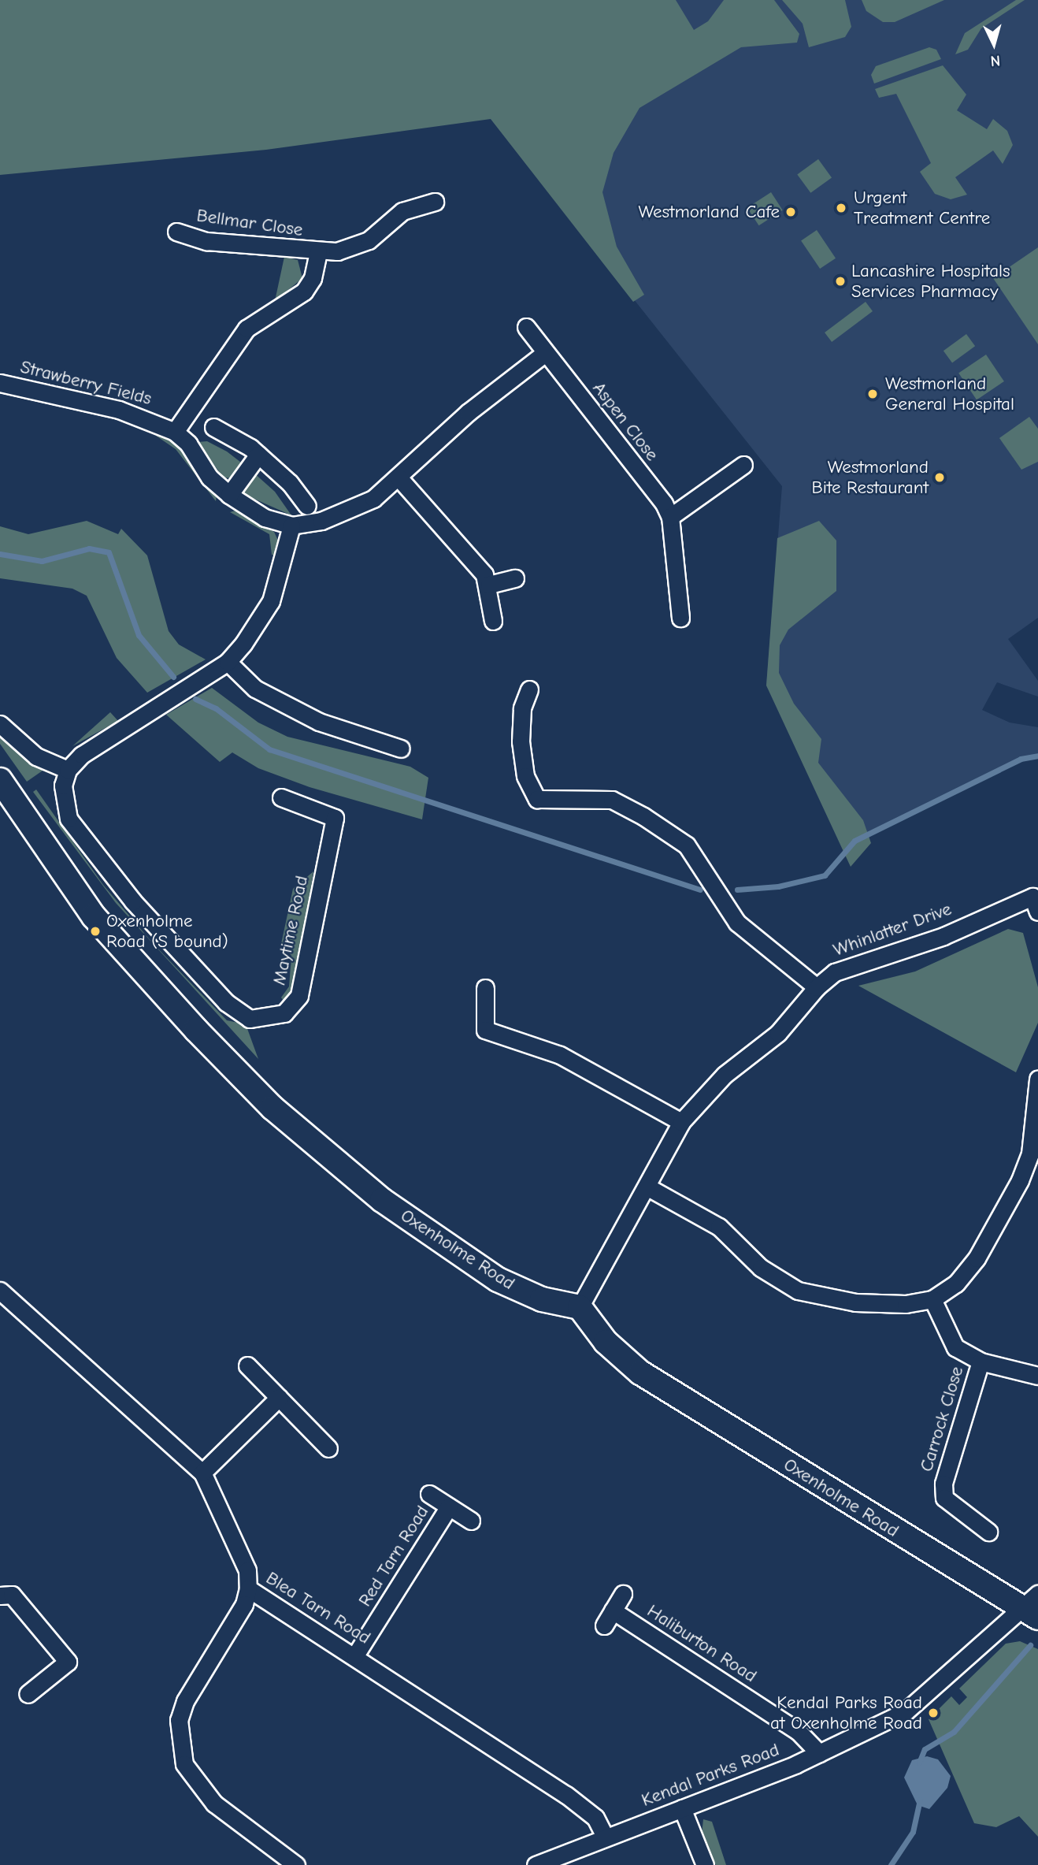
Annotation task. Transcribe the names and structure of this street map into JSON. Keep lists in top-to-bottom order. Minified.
{"streets":{"main road":["Oxenholme Road"],"street":["Bellmar Close","Strawberry Fields","Aspen Close","Whinlatter Drive","Maytime Road","Carrock Close","Red Tarn Road","Blea Tarn Road","Haliburton Road","Kendal Parks Road"]},"crossings":[["Bellmar Close","Strawberry Fields"],["Whinlatter Drive","Oxenholme Road"],["Oxenholme Road","Kendal Parks Road"],["Red Tarn Road","Blea Tarn Road"],["Blea Tarn Road","Kendal Parks Road"],["Haliburton Road","Kendal Parks Road"]],"places":["Urgent Treatment Centre","Westmorland Cafe","Lancashire Hospitals Services Pharmacy","Westmorland General Hospital","Westmorland Bite Restaurant","Oxenholme Road (S bound)","Kendal Parks Road at Oxenholme Road"],"north":"bottom"}
